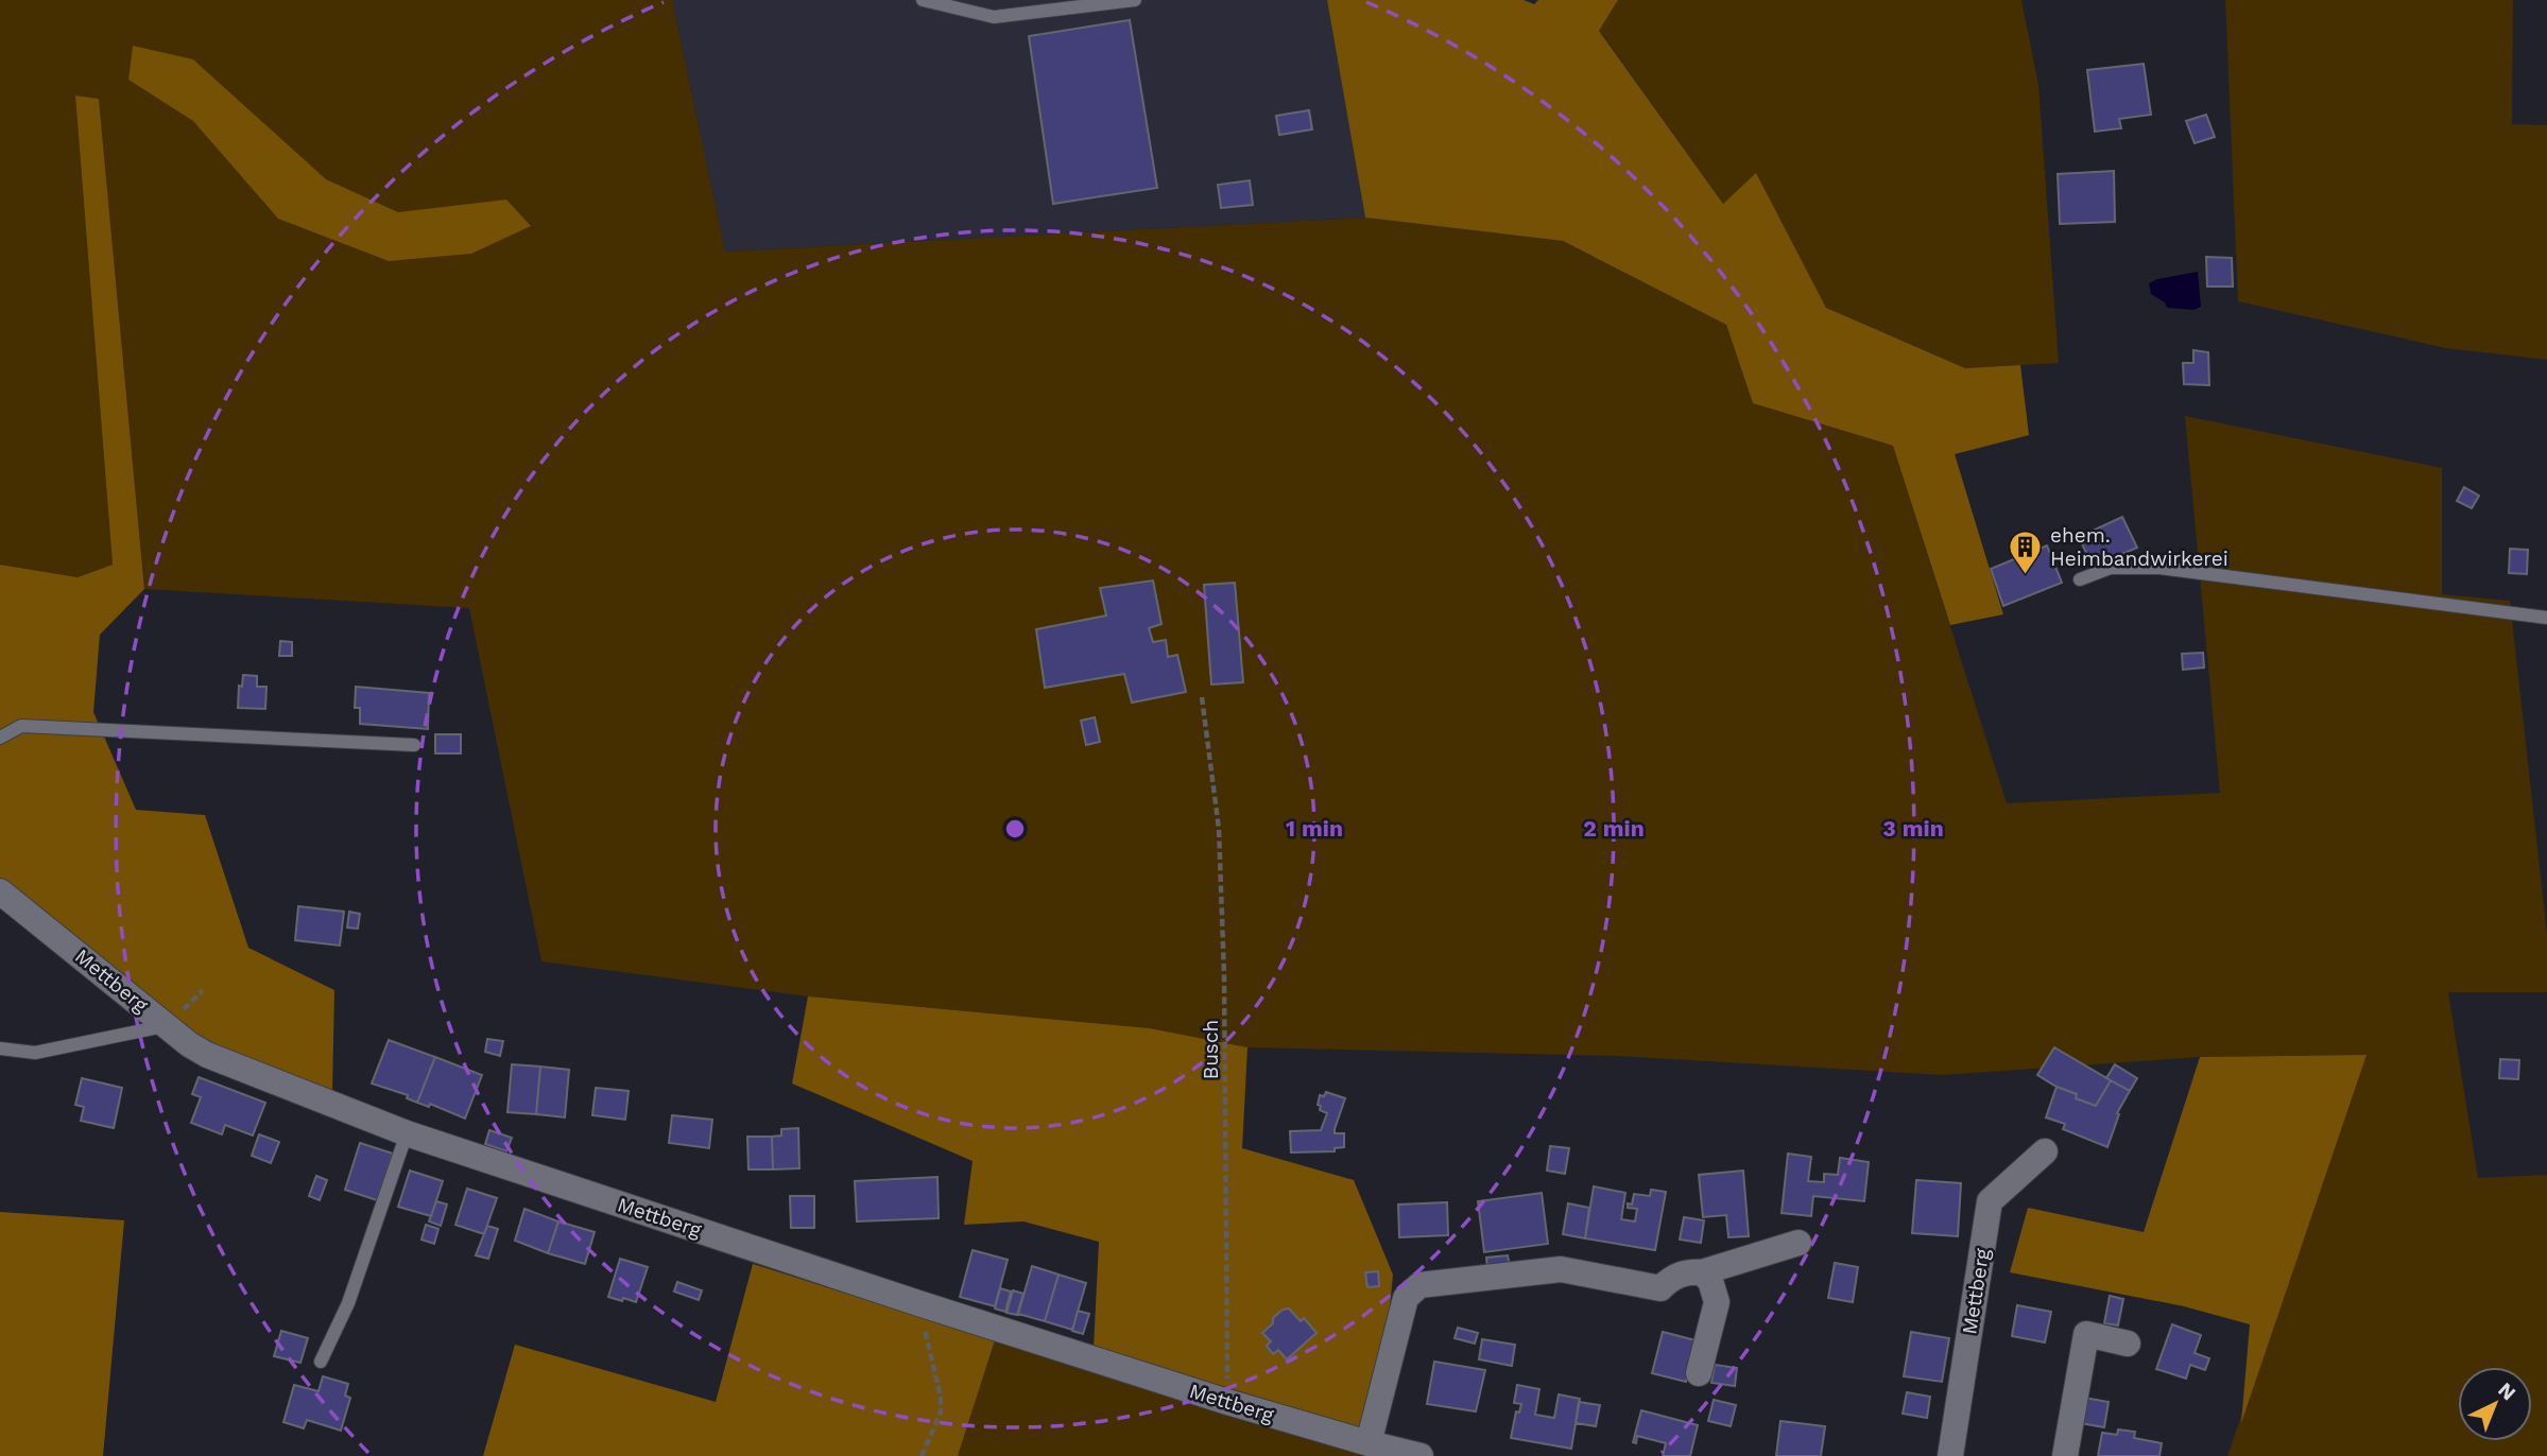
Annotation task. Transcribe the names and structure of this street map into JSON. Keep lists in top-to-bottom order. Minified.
{"streets":{"street":["Mettberg"],"path":["Busch"]},"crossings":[["Mettberg","Busch"]],"places":{"building":["ehem. Heimbandwirkerei"]},"north":"top right","rings":["1 min","2 min","3 min"]}
